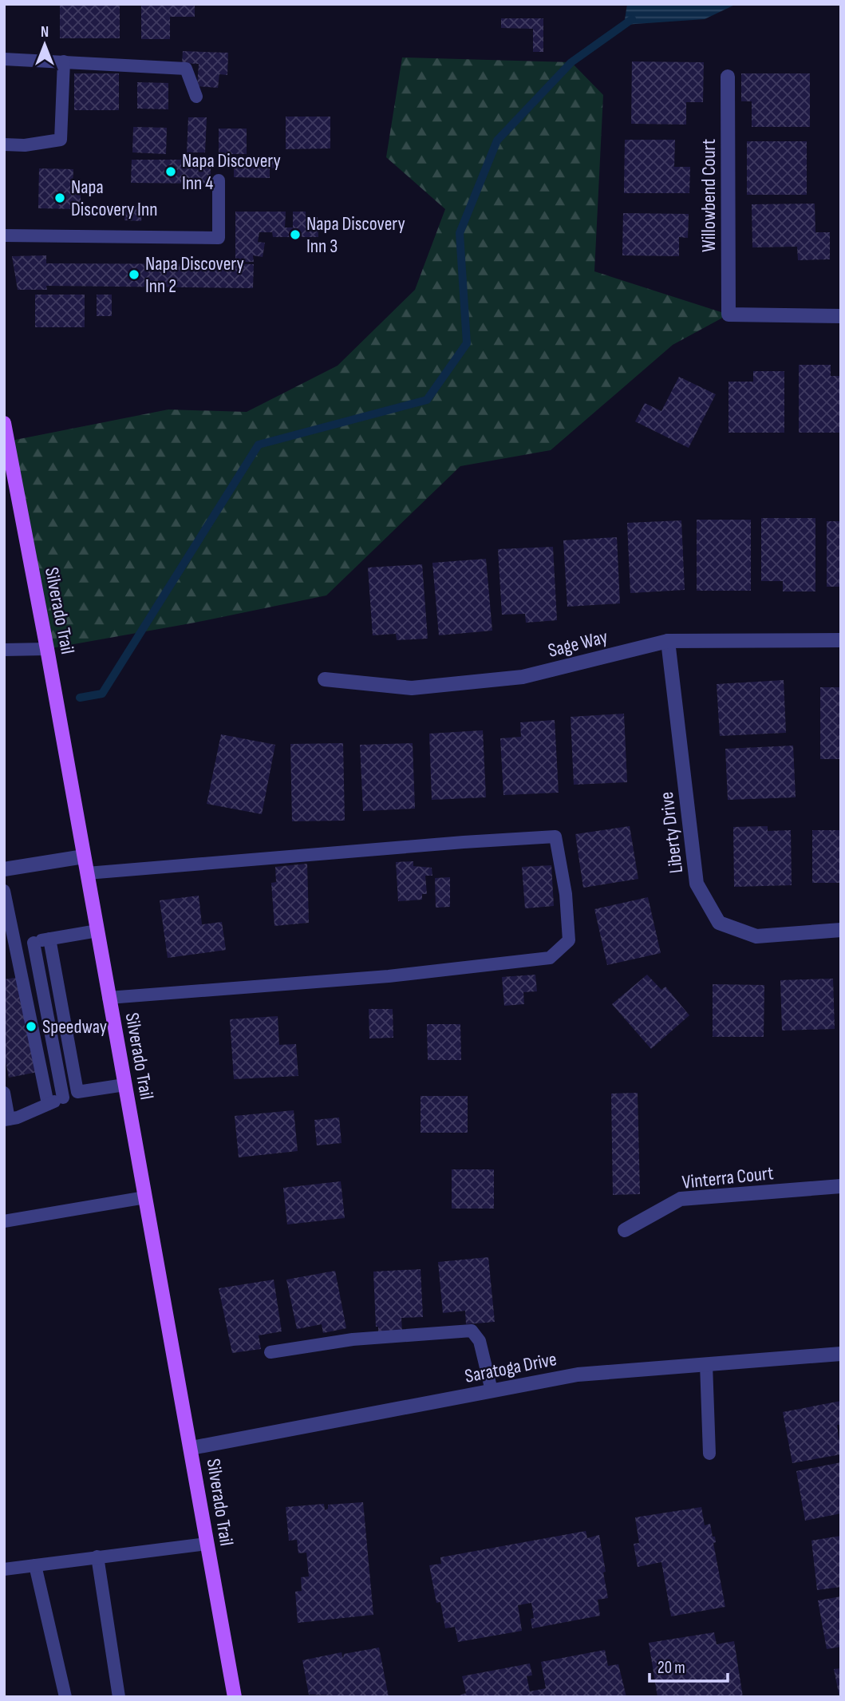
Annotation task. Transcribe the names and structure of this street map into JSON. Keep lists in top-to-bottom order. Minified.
{"streets":{"main road":["Silverado Trail"],"street":["Willowbend Court","Sage Way","Liberty Drive","Vinterra Court","Saratoga Drive"]},"crossings":[["Silverado Trail","Saratoga Drive"],["Sage Way","Liberty Drive"]],"places":["Napa Discovery Inn 4","Napa Discovery Inn","Napa Discovery Inn 3","Napa Discovery Inn 2","Speedway"],"scale_bar":"20 m","north":"top"}
